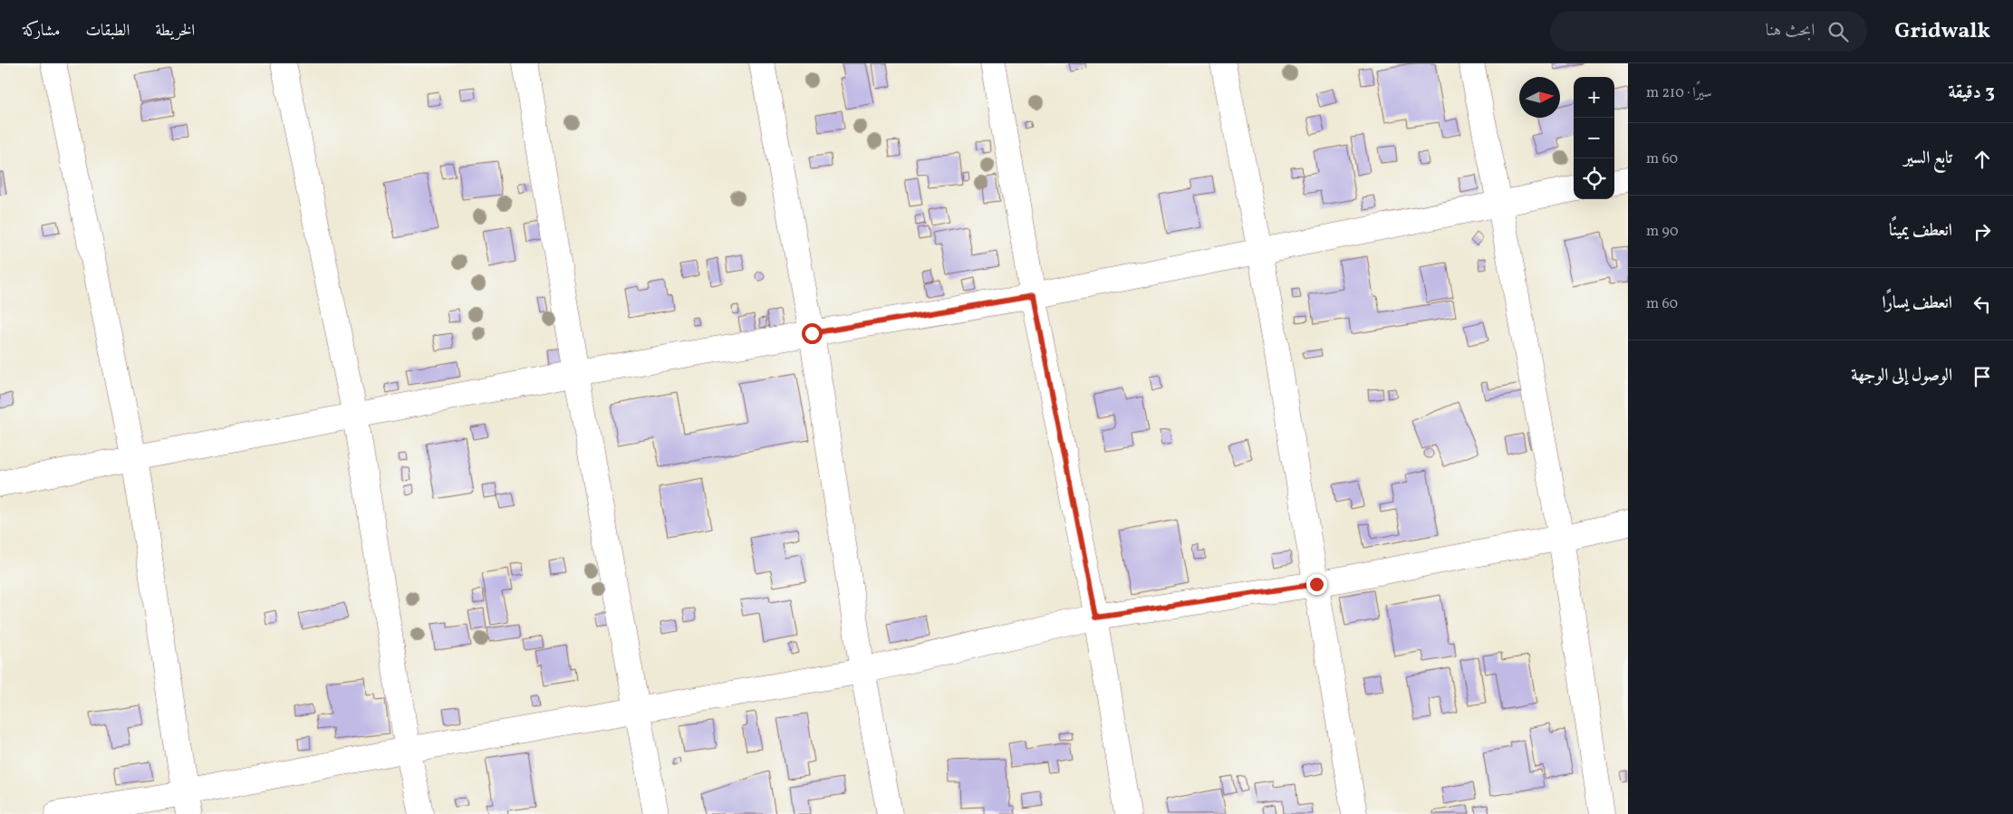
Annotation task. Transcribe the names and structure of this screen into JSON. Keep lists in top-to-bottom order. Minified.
{"north":"right","page":{"header":"Gridwalk","search":"ابحث هنا","nav":["الخريطة","الطبقات","مشاركة"],"heading":["3 دقيقة","سيرًا · 210 m"],"map_buttons":["+","−"],"list":[["تابع السير","60 m"],["انعطف يمينًا","90 m"],["انعطف يسارًا","60 m"],"الوصول إلى الوجهة"]}}
